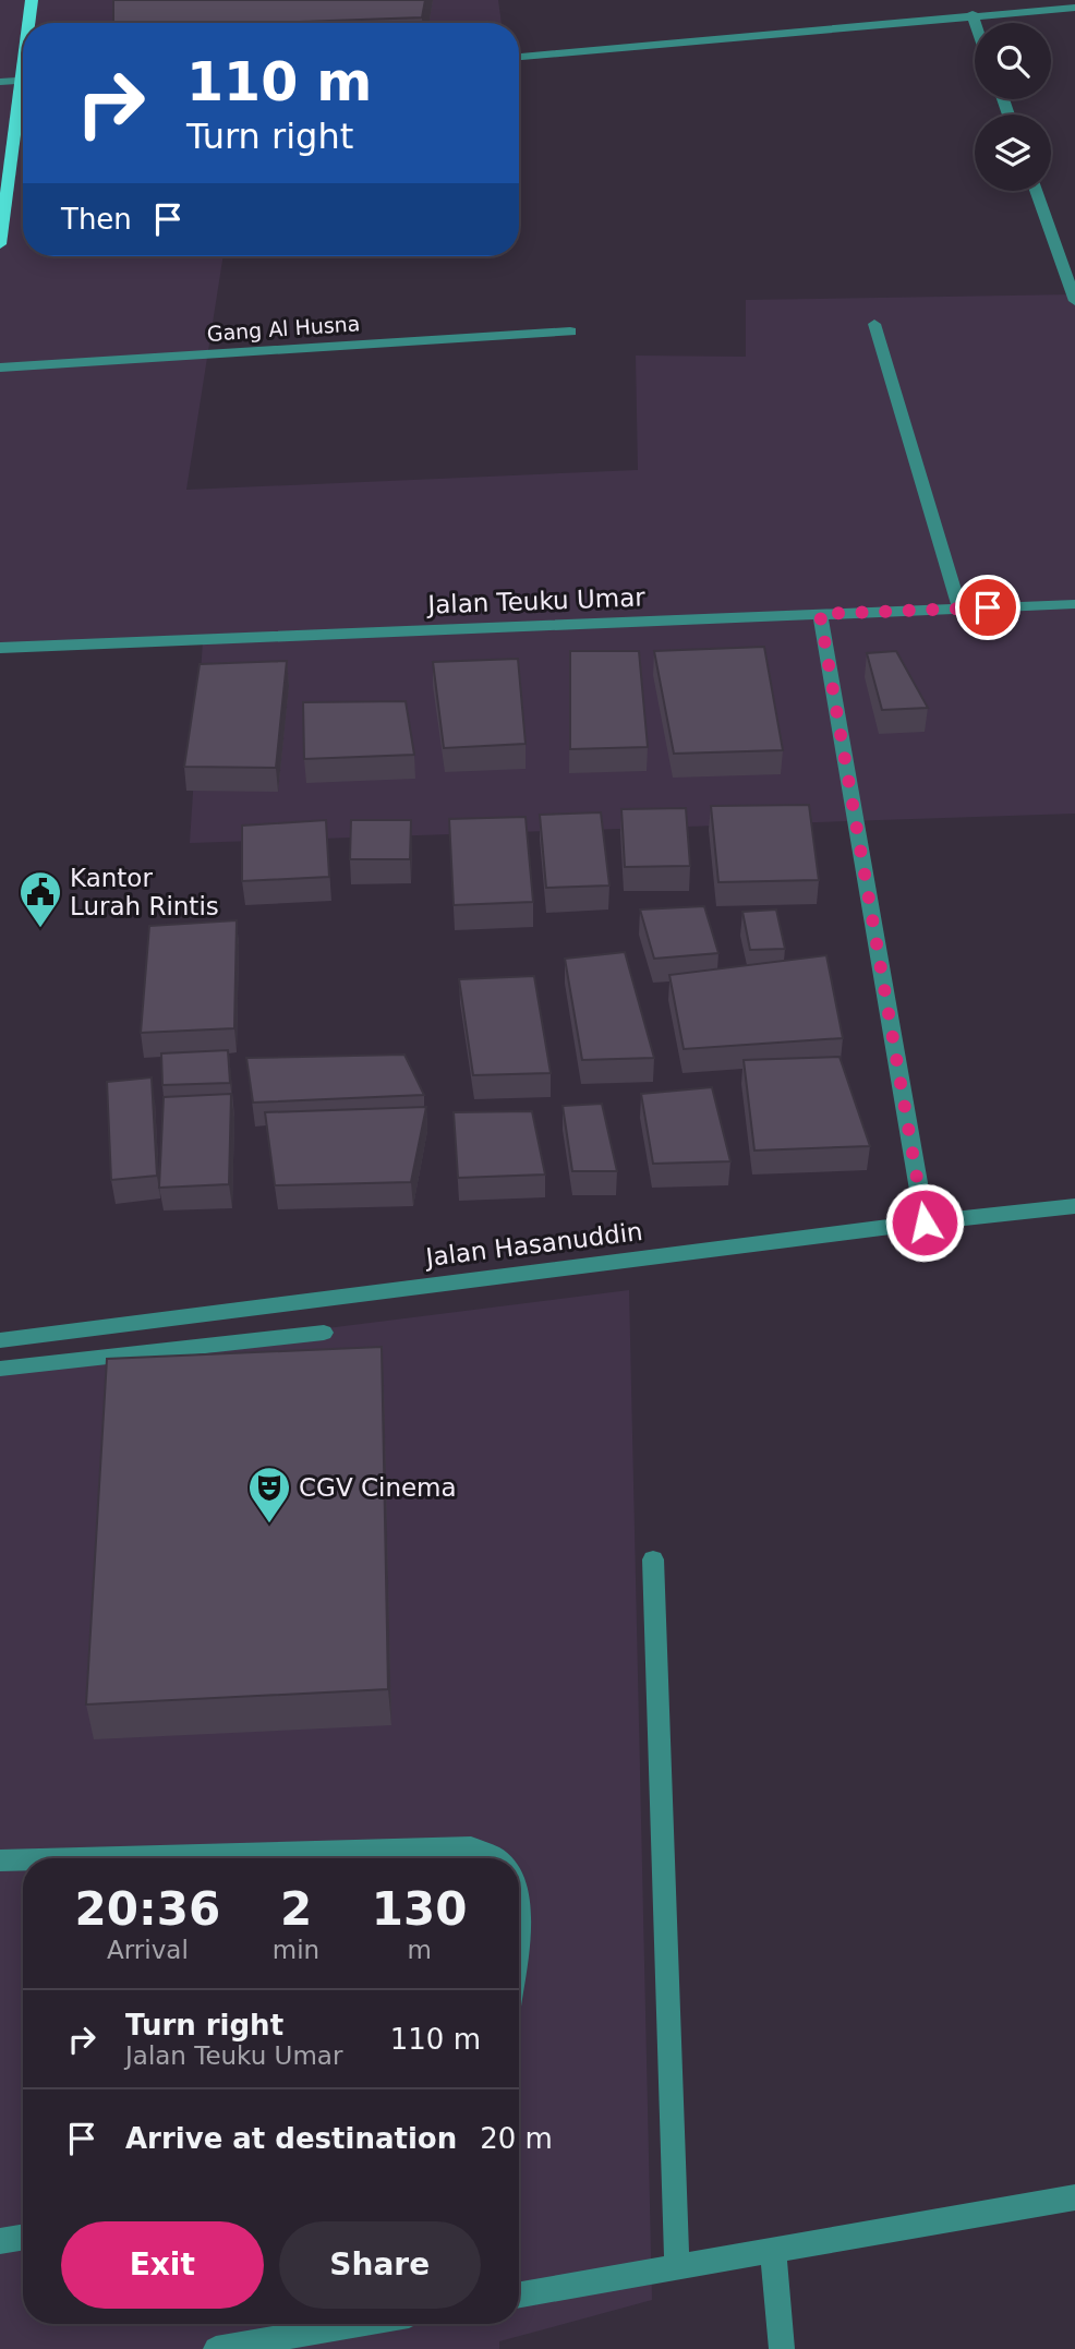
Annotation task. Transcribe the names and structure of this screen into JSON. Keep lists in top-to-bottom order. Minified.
{"streets":{"street":["Gang Al Husna","Jalan Teuku Umar","Jalan Hasanuddin"]},"places":{"public building":["Kantor Lurah Rintis"],"theatre":["CGV Cinema"]},"page":{"turn":["110 m","Turn right"],"then":"Then","eta":["20:36","Arrival","2","min","130","m"],"list":[{"name":"Turn right","note":"Jalan Teuku Umar","value":"110 m"},{"name":"Arrive at destination","value":"20 m"}],"buttons":["Exit","Share"]}}
